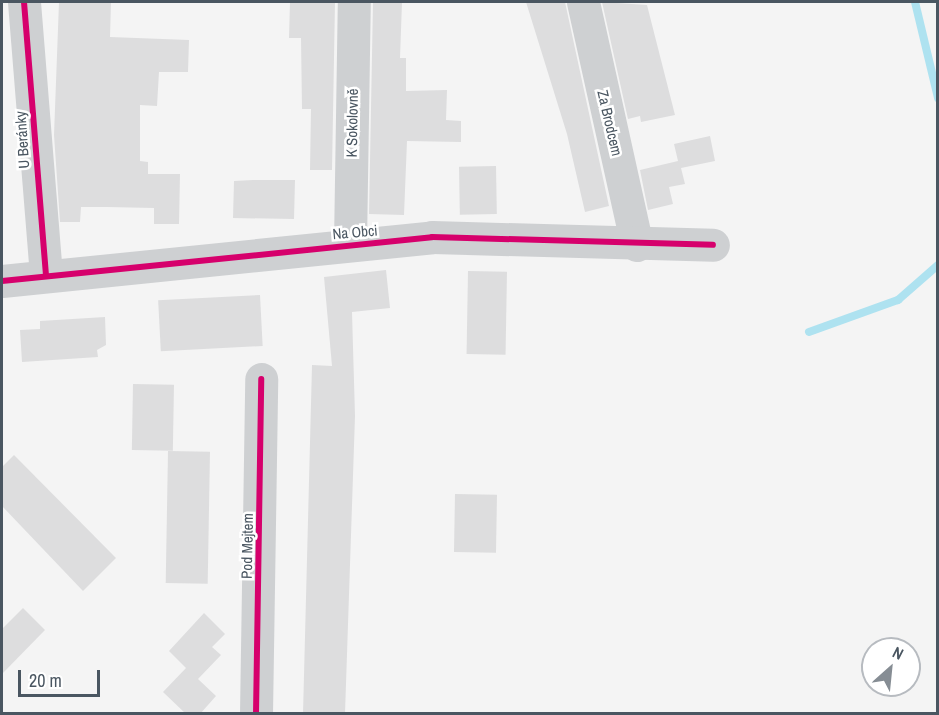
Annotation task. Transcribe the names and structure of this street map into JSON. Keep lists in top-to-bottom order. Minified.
{"streets":{"street":["K Sokolovně","Za Brodcem","U Beránky","Na Obci","Pod Mejtem"]},"crossings":[["K Sokolovně","Na Obci"],["Za Brodcem","Na Obci"],["U Beránky","Na Obci"]],"scale_bar":"20 m","north":"top right"}
